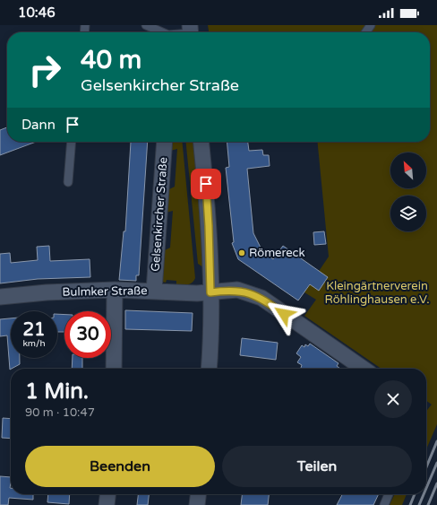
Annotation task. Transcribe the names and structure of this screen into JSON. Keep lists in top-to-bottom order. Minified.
{"streets":{"street":["Gelsenkircher Straße","Bulmker Straße"]},"crossings":[["Gelsenkircher Straße","Bulmker Straße"]],"parks":["Kleingärtnerverein Röhlinghausen e.V."],"places":["Römereck"],"north":"top left","page":{"status":"10:46","turn":["40 m","Gelsenkircher Straße"],"then":"Dann","speed":"21 km/h","limit":"30","heading":["1 Min.","90 m · 10:47"],"buttons":["Beenden","Teilen"]}}
